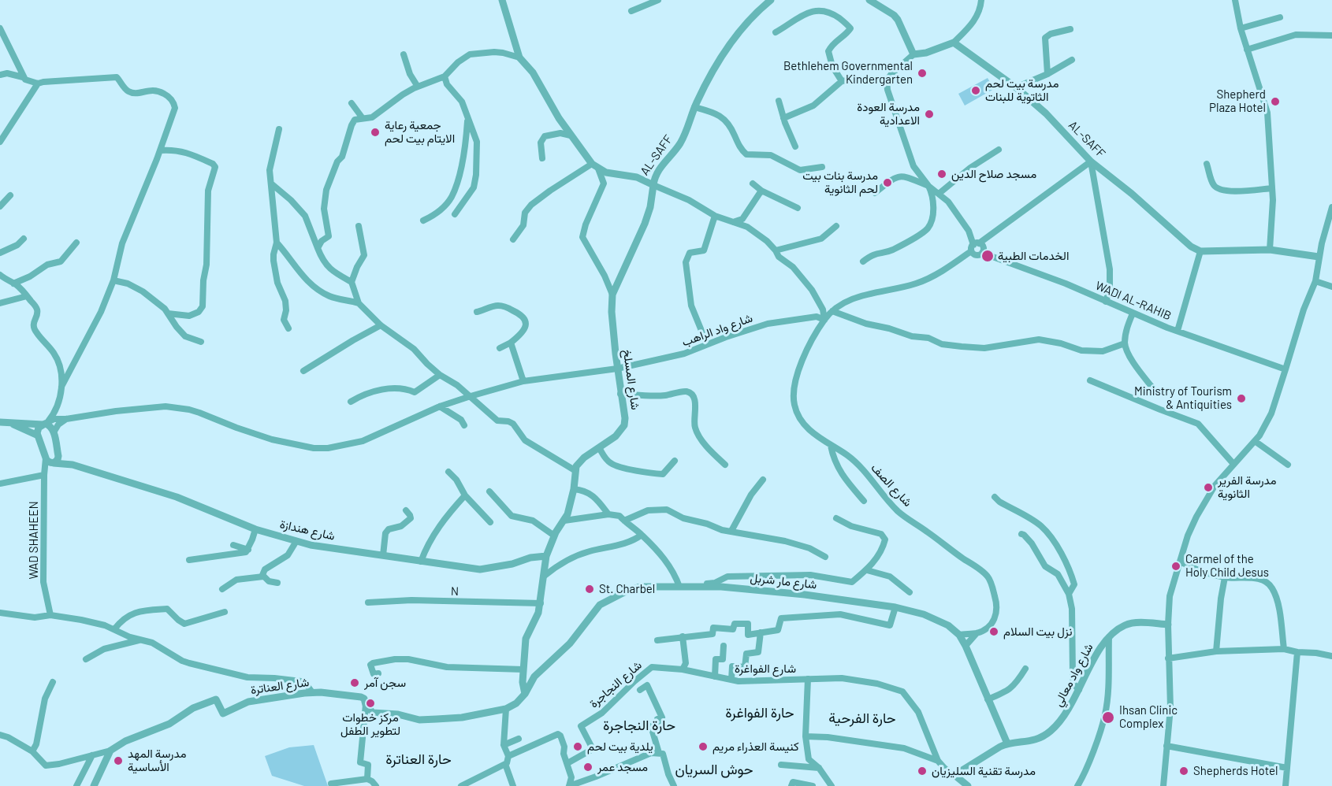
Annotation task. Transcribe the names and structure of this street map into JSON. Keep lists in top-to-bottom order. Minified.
{"streets":{"street":["AL-SAFF","WADI AL-RAHIB","شارع واد الراهب","شارع المسلخ","شارع الصف","شارع هندازة","WAD SHAHEEN","شارع مار شربل","N","شارع الفواغرة","شارع واد معالي","شارع النجاجرة","شارع العناترة"]},"crossings":[["AL-SAFF","شارع المسلخ"],["شارع واد الراهب","شارع المسلخ"],["شارع واد الراهب","شارع الصف"],["شارع الصف","شارع مار شربل"],["شارع مار شربل","شارع واد معالي"],["شارع مار شربل","شارع العناترة"],["شارع الفواغرة","شارع النجاجرة"]],"districts":["حارة الفواغرة","حارة الفرحية","حارة النجاجرة","حارة العناترة","حوش السريان"],"places":["Bethlehem Governmental Kindergarten","مدرسة بيت لحم الثاتوية للبنات","Shepherd Plaza Hotel","مدرسة العودة الاعدادية","جمعية رعاية الايتام بيت لحم","مسجد صلاح الدين","مدرسة بنات بيت لحم الثانوية","الخدمات الطبية","Ministry of Tourism & Antiquities","مدرسة الفرير الثانوية","Carmel of the Holy Child Jesus","St. Charbel","نزل بيت السلام","سجن آمر","مركز خطوات لتطوير الطفل","Ihsan Clinic Complex","يلدية بيت لحم","كنيسة العذراء مريم","مدرسة المهد الأساسية","مسجد عمر","مدرسة تقنية السليزيان","Shepherds Hotel"]}
